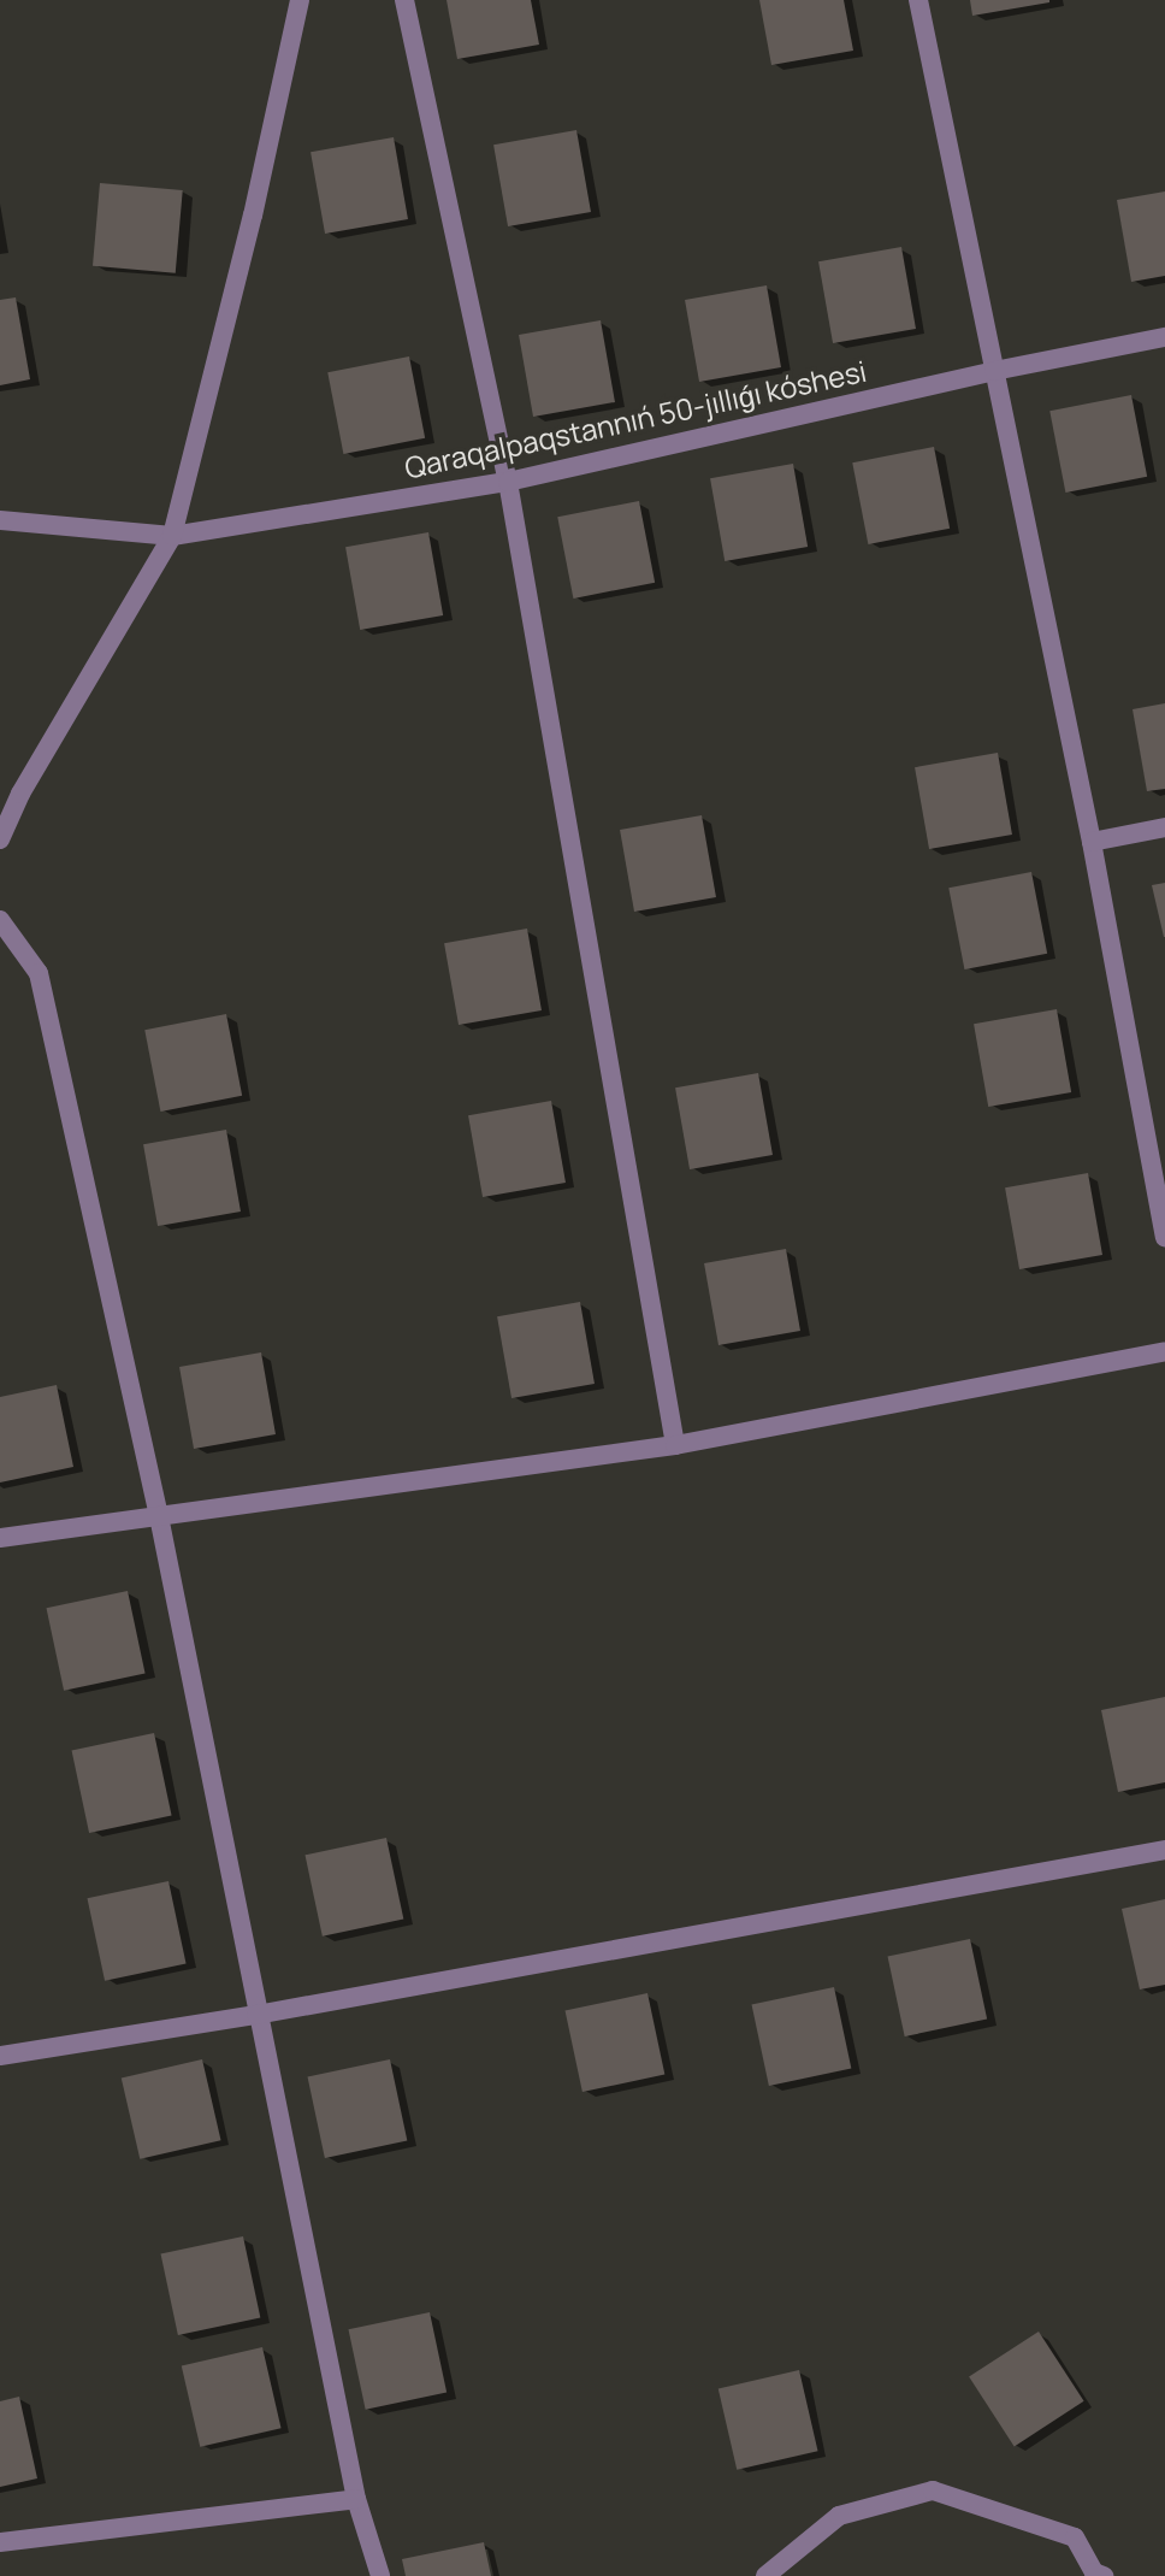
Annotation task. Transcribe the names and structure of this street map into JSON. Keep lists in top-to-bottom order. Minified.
{"streets":{"street":["Qaraqalpaqstannıń 50-jıllıǵı kóshesi"]}}
